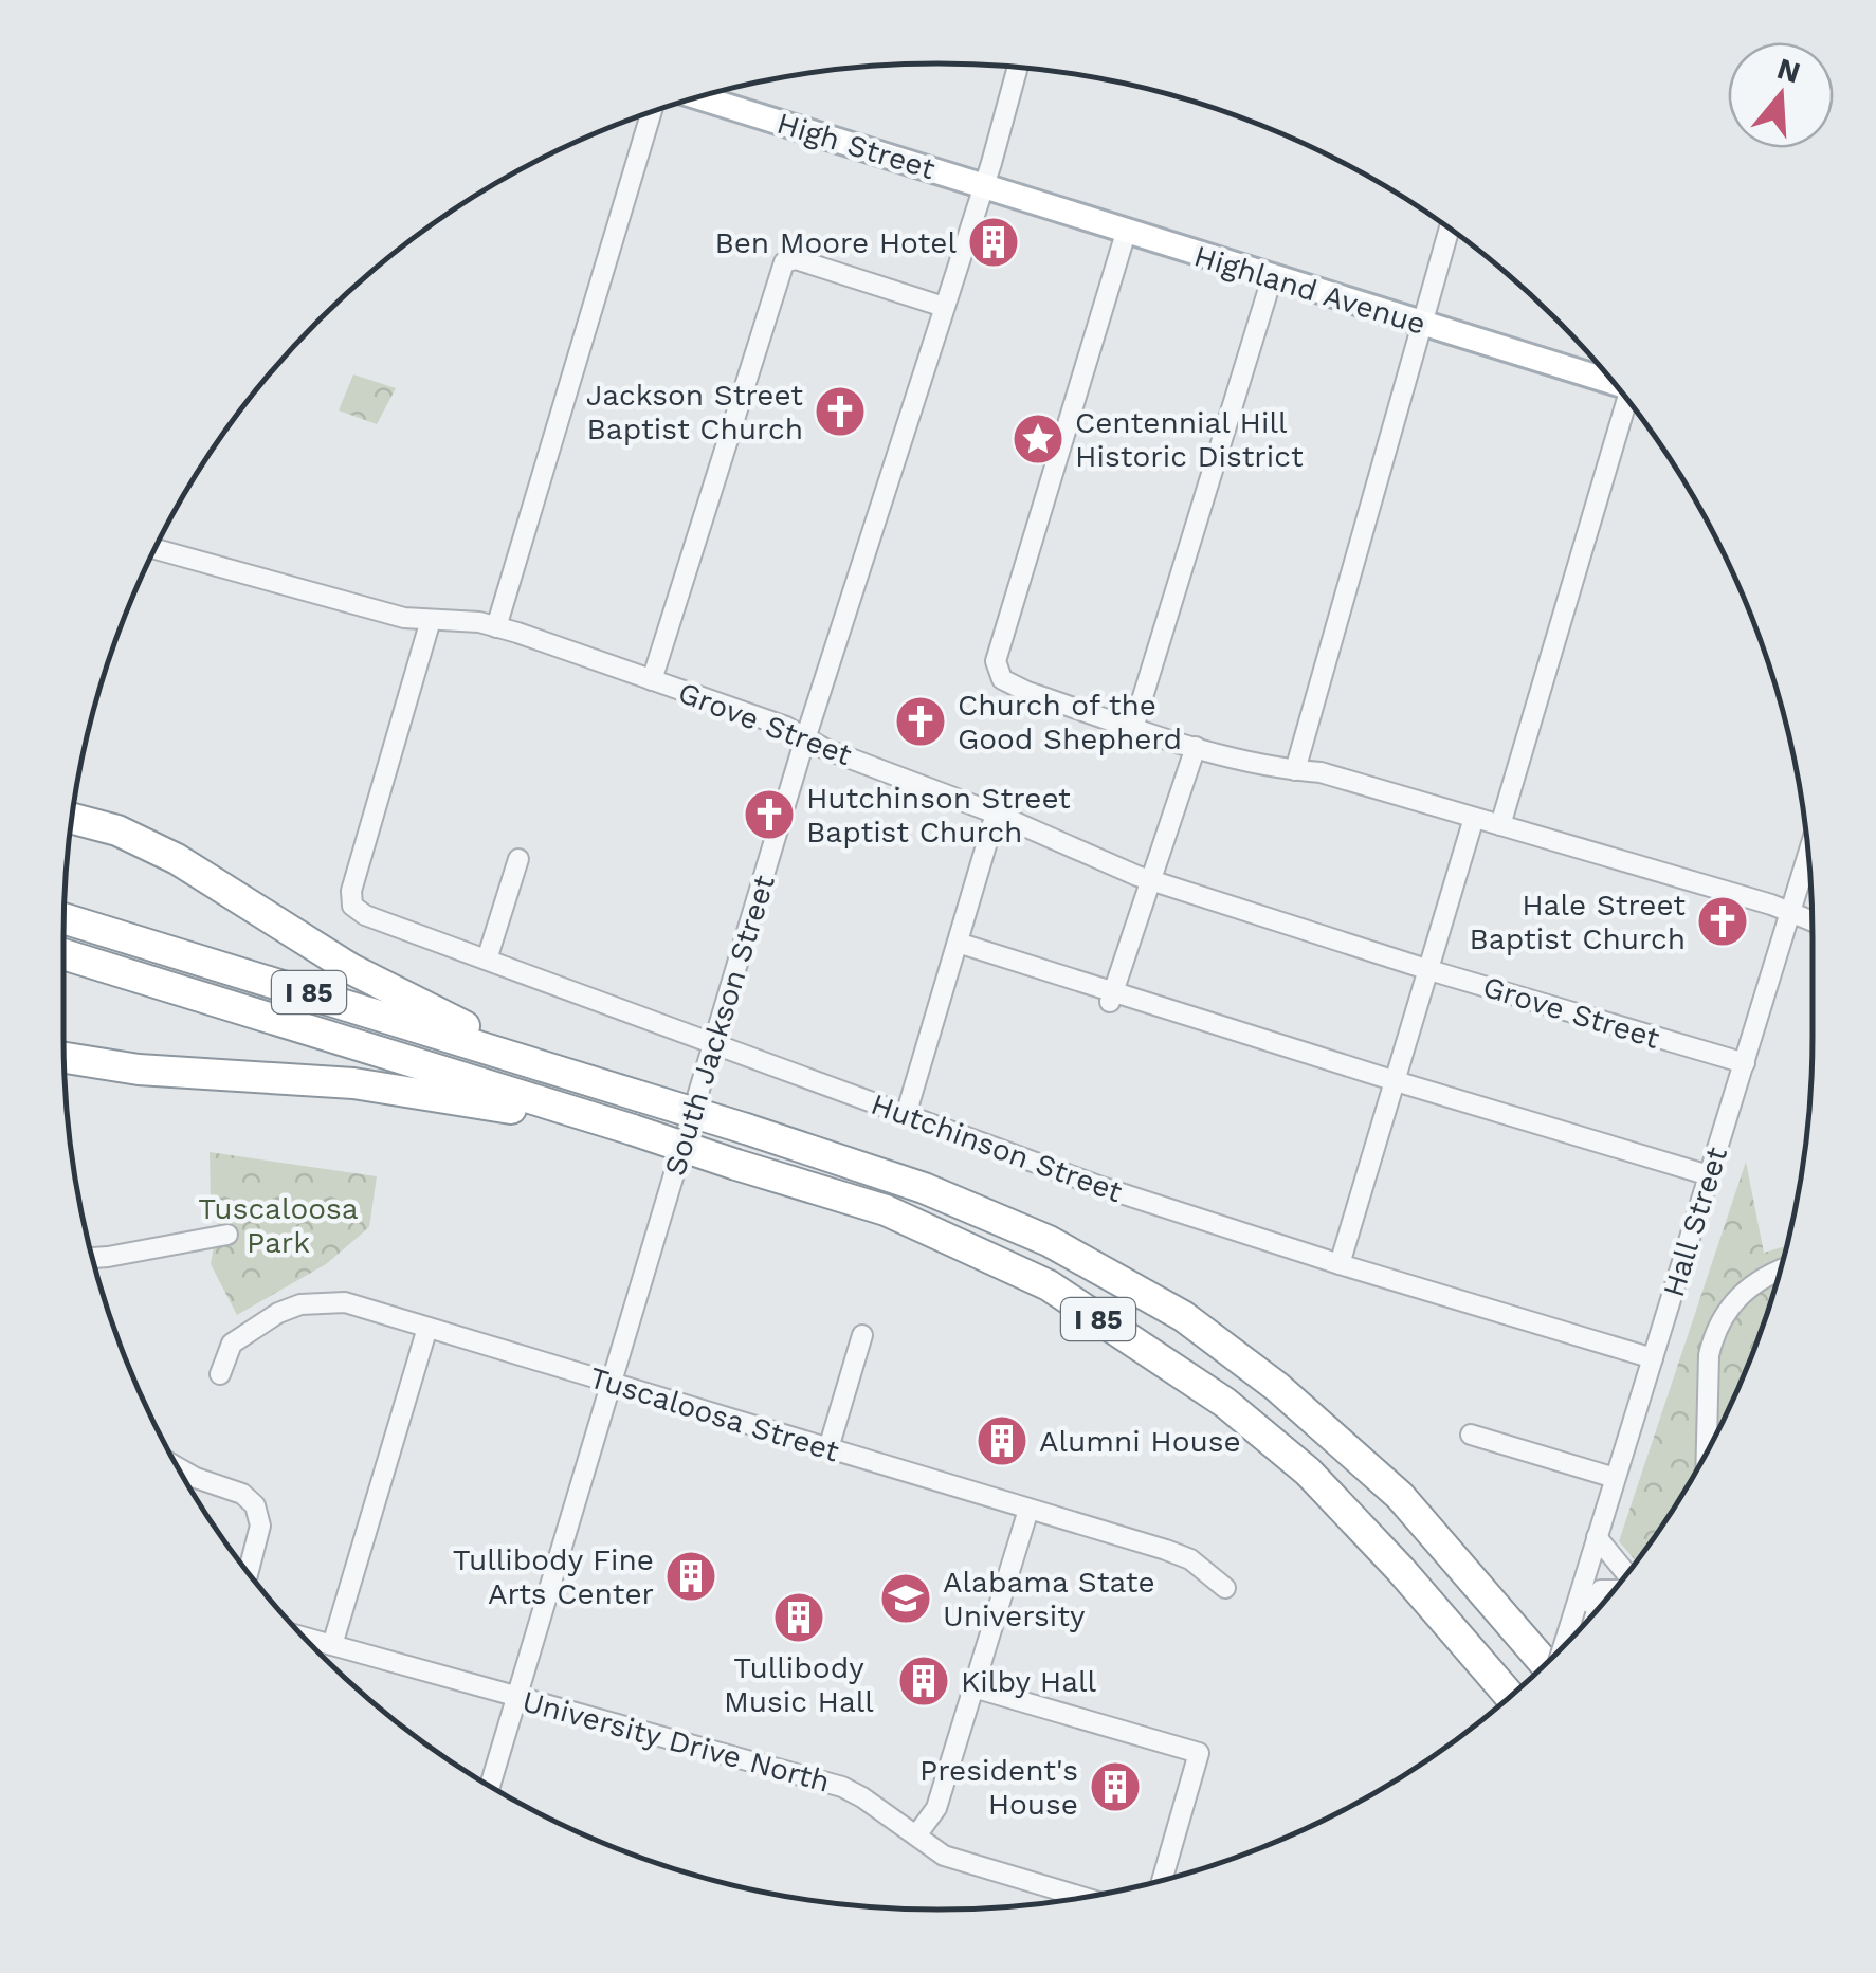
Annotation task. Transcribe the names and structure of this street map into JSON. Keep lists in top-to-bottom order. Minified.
{"streets":{"highway":["I 85"],"main road":["High Street","Highland Avenue"],"street":["Grove Street","South Jackson Street","Hutchinson Street","Hall Street","Tuscaloosa Street","University Drive North"]},"crossings":[["High Street","Highland Avenue"],["High Street","South Jackson Street"],["Highland Avenue","South Jackson Street"],["Grove Street","South Jackson Street"],["Grove Street","Hutchinson Street"],["Grove Street","Hall Street"],["South Jackson Street","Hutchinson Street"],["South Jackson Street","Tuscaloosa Street"],["South Jackson Street","University Drive North"],["Hutchinson Street","Hall Street"]],"parks":["Tuscaloosa Park"],"places":{"building":["Ben Moore Hotel","Alumni House","Tullibody Fine Arts Center","Tullibody Music Hall","Kilby Hall","President's House"],"church":["Jackson Street Baptist Church","Church of the Good Shepherd","Hutchinson Street Baptist Church","Hale Street Baptist Church"],"place":["Centennial Hill Historic District"],"school or university":["Alabama State University"]},"north":"top"}
